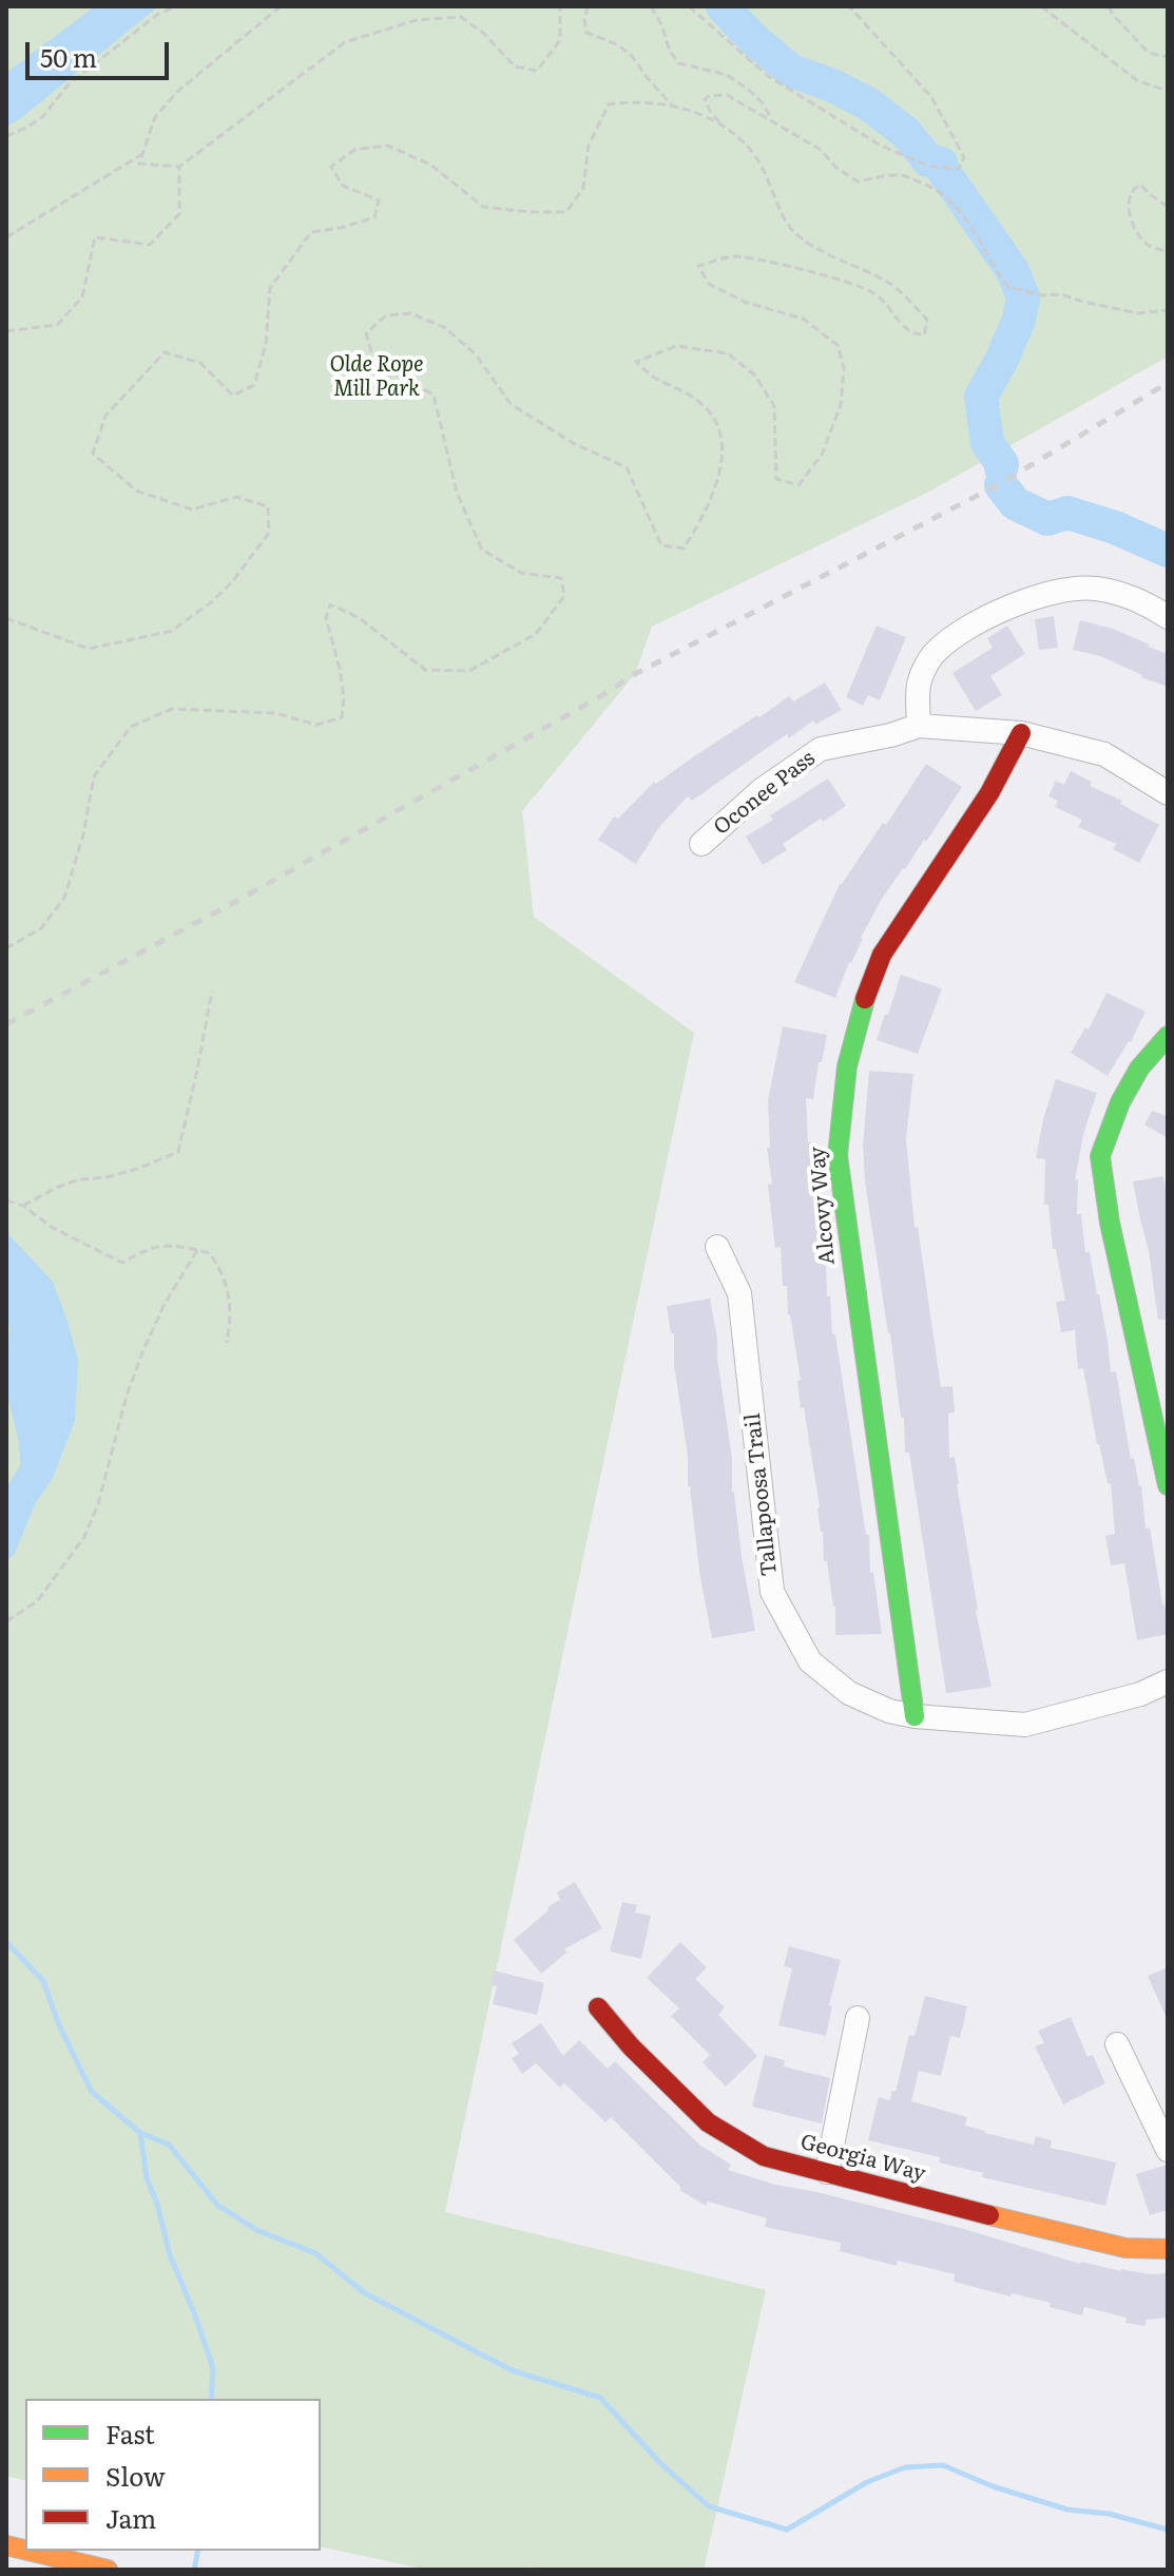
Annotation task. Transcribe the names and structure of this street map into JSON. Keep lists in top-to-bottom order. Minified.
{"streets":{"street":["Oconee Pass","Alcovy Way","Tallapoosa Trail","Georgia Way"]},"crossings":[["Oconee Pass","Alcovy Way"],["Alcovy Way","Tallapoosa Trail"]],"parks":["Olde Rope Mill Park"],"legend":["Fast","Slow","Jam"],"scale_bar":"50 m"}
